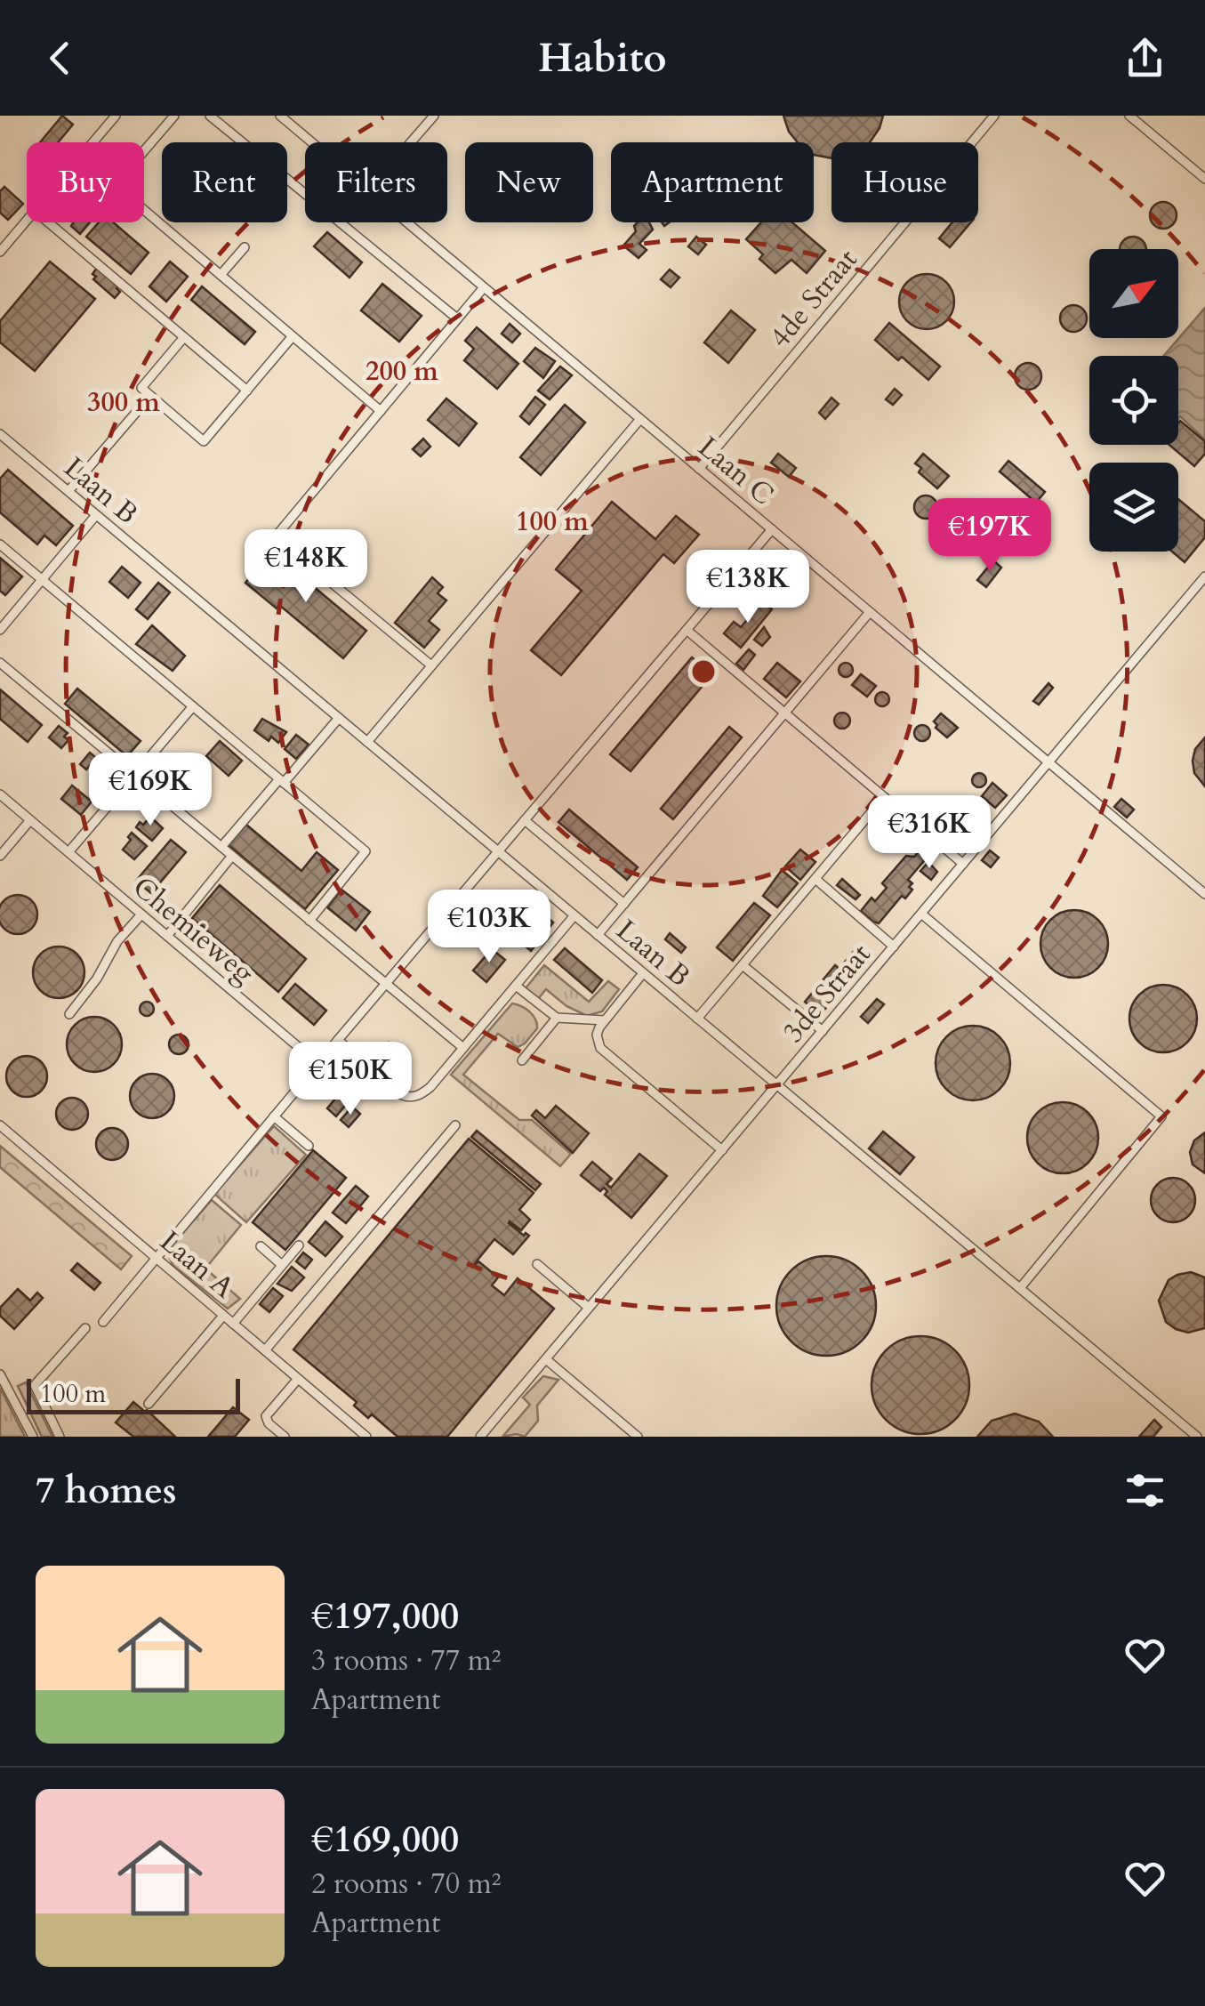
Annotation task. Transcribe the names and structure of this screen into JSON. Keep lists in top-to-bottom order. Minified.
{"streets":{"lane":["4de Straat","Laan C","Laan B","Chemieweg","3de Straat","Laan A"]},"crossings":[["4de Straat","Laan C"],["Laan C","3de Straat"],["Laan B","3de Straat"]],"scale_bar":"100 m","north":"top right","page":{"header":"Habito","chip":["Buy","Rent","Filters","New","Apartment","House"],"price":["€197K","€148K","€138K","€169K","€316K","€103K","€150K"],"scale":"100 m","heading":"7 homes","list":[{"name":"€197,000","note":"3 rooms · 77 m² · Apartment"},{"name":"€169,000","note":"2 rooms · 70 m² · Apartment"}]},"rings":["200 m","300 m","100 m"]}
